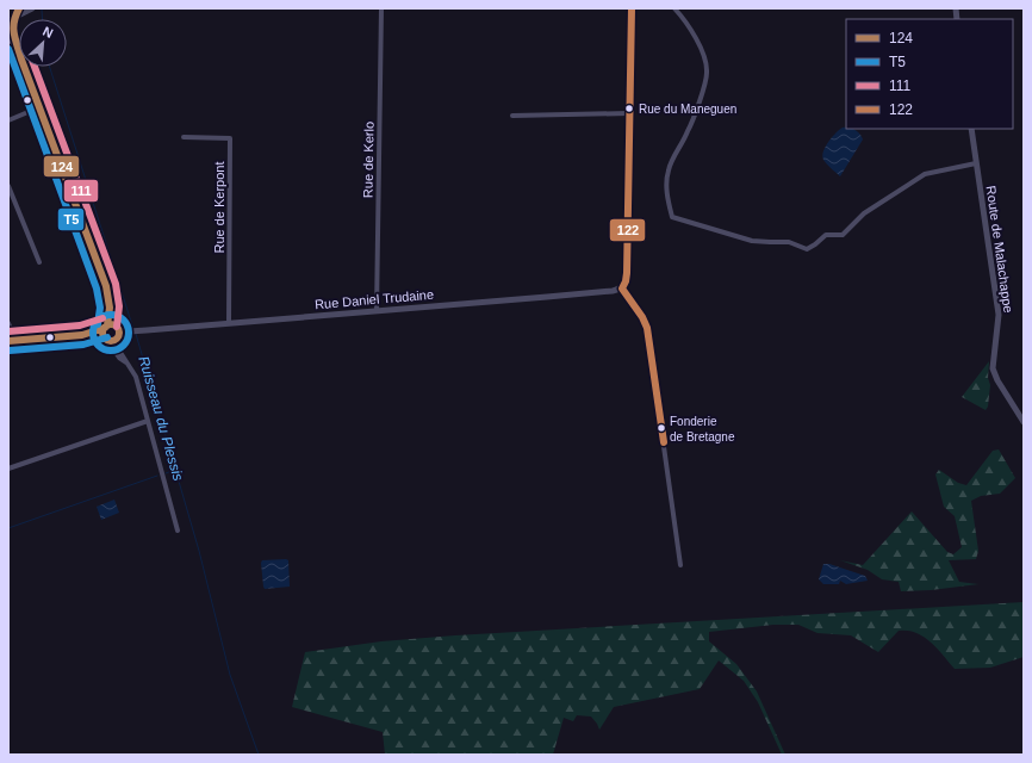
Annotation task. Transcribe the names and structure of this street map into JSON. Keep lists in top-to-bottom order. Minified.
{"streets":{"street":["Rue de Kerlo","Rue de Kerpont","Route de Malachappe","Rue Daniel Trudaine"]},"crossings":[["Rue de Kerlo","Rue Daniel Trudaine"],["Rue de Kerpont","Rue Daniel Trudaine"]],"water":["Ruisseau du Plessis"],"places":["Rue du Maneguen","Fonderie de Bretagne"],"lines":["transit line 124","transit line 122","transit line T5","transit line 111"],"legend":["124","T5","111","122"],"north":"top right"}
